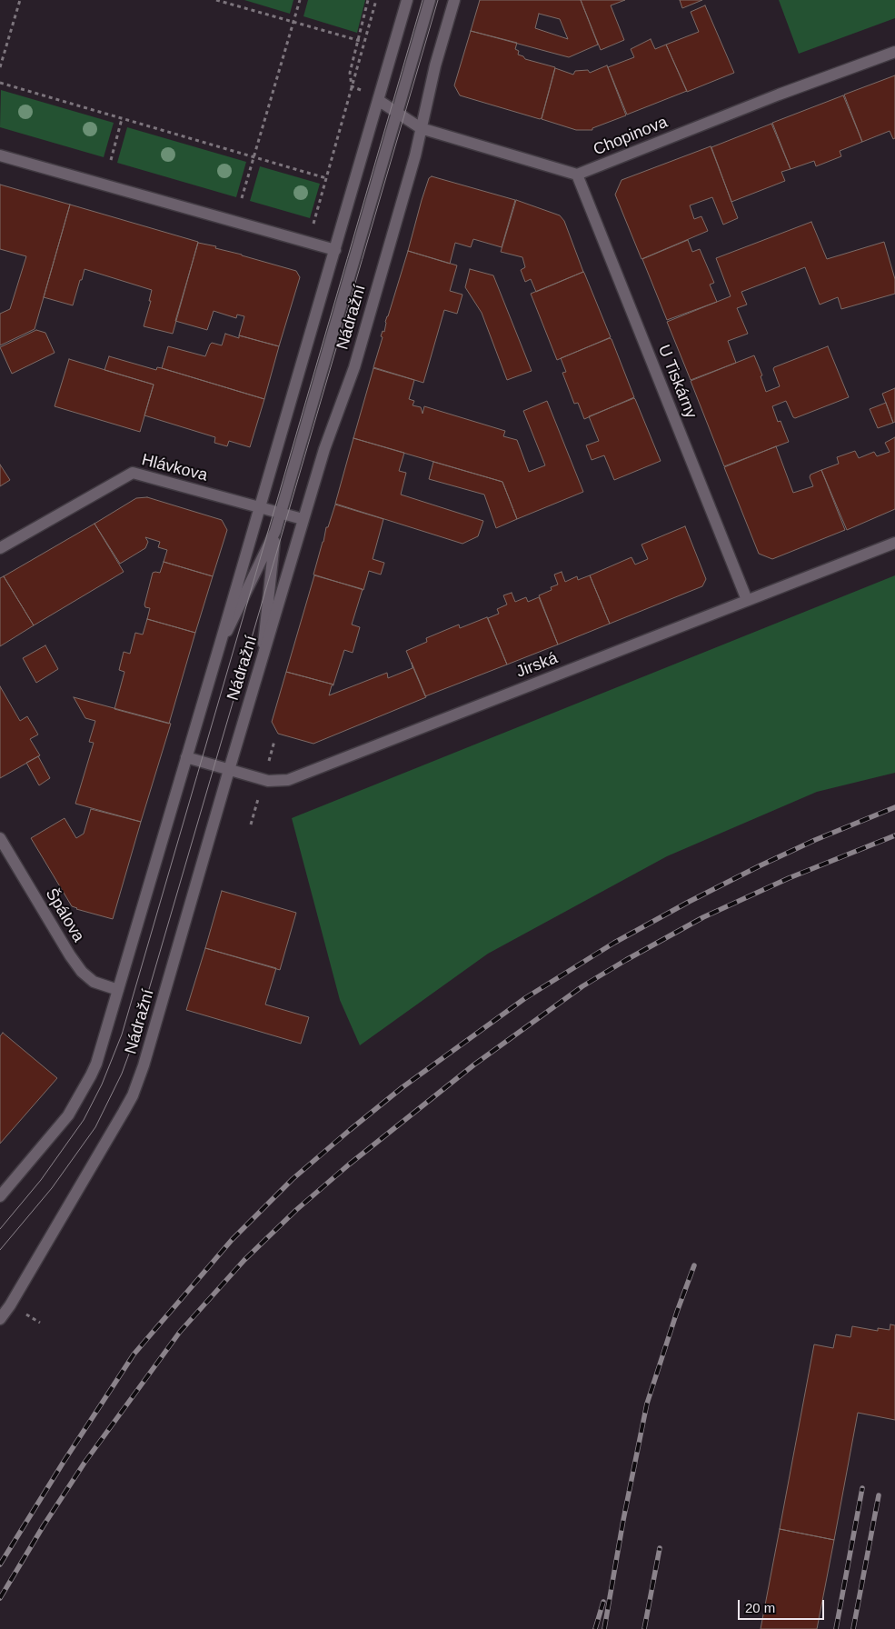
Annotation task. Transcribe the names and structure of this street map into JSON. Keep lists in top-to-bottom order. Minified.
{"streets":{"street":["Chopinova","Nádražní","U Tiskárny","Hlávkova","Jirská","Špálova"]},"crossings":[["Chopinova","U Tiskárny"],["Nádražní","Hlávkova"],["Nádražní","Jirská"],["Nádražní","Špálova"],["U Tiskárny","Jirská"]],"scale_bar":"20 m"}
